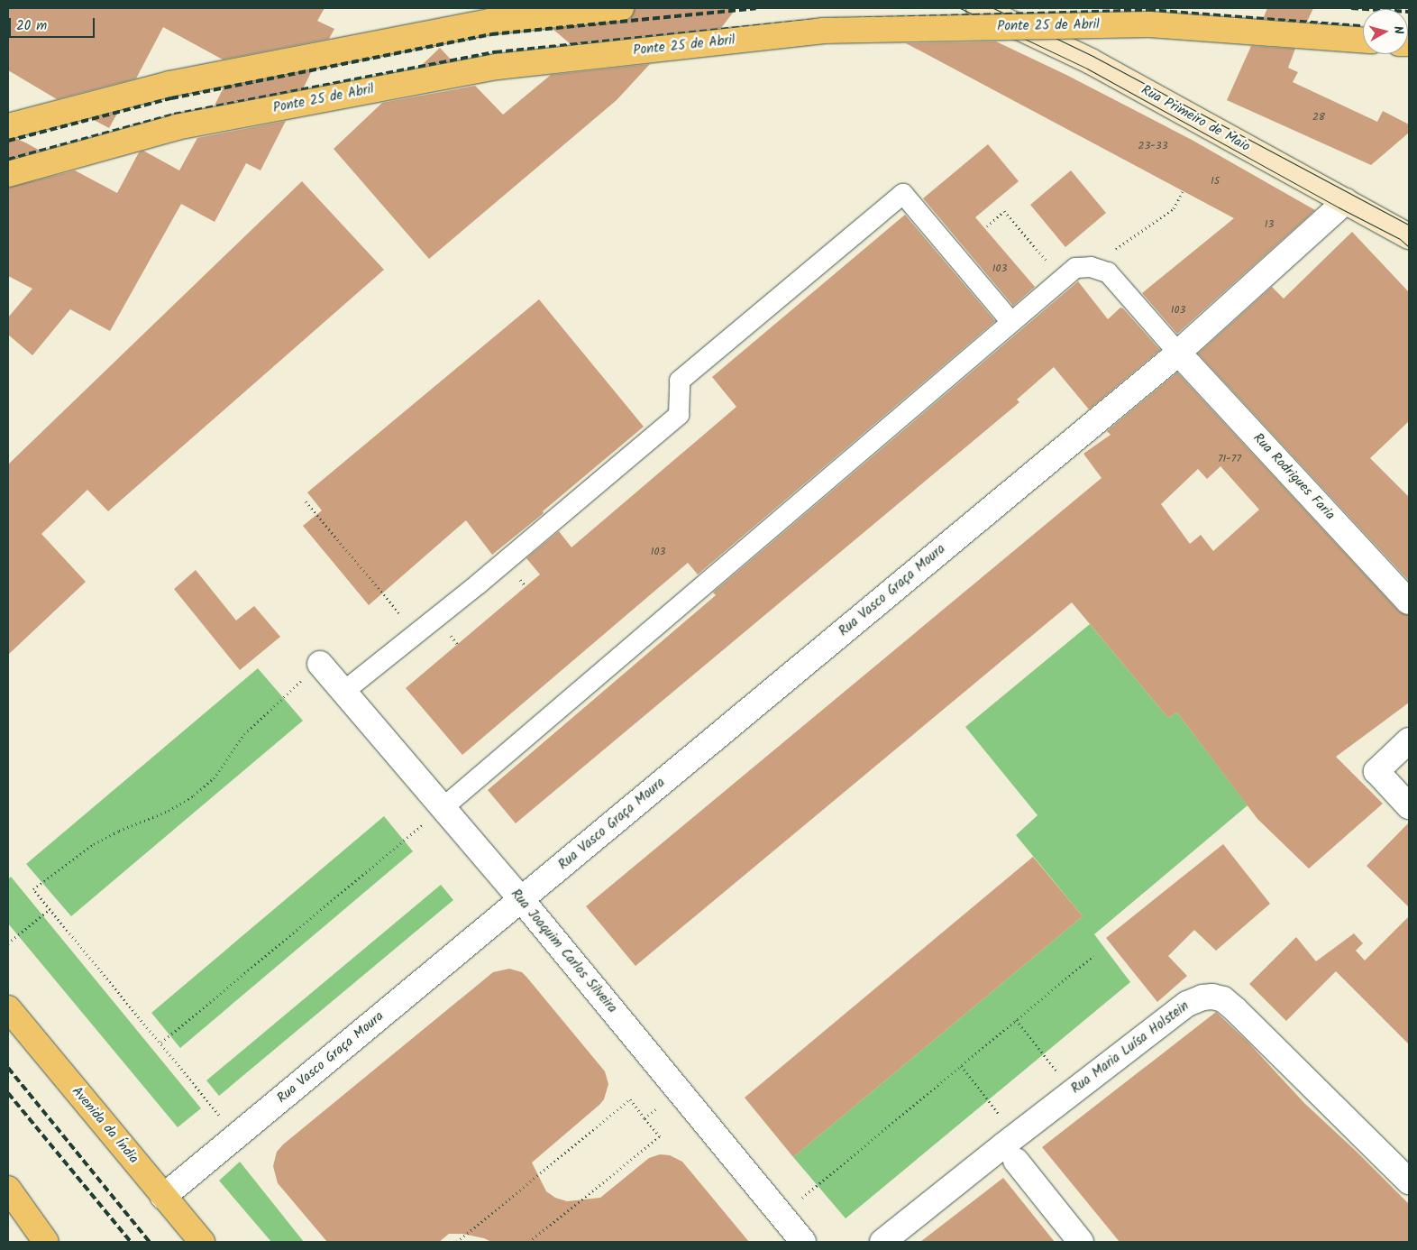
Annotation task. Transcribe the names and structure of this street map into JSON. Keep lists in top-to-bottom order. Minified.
{"streets":{"main road":["Ponte 25 de Abril","Rua Primeiro de Maio","Avenida da Índia"],"street":["Rua Rodrigues Faria","Rua Vasco Graça Moura","Rua Joaquim Carlos Silveira","Rua Maria Luísa Holstein"]},"crossings":[["Rua Rodrigues Faria","Rua Vasco Graça Moura"],["Rua Vasco Graça Moura","Rua Joaquim Carlos Silveira"],["Rua Vasco Graça Moura","Avenida da Índia"]],"house_numbers":["28","23-33","15","13","103","103","71-77","103"],"scale_bar":"20 m","north":"right"}
